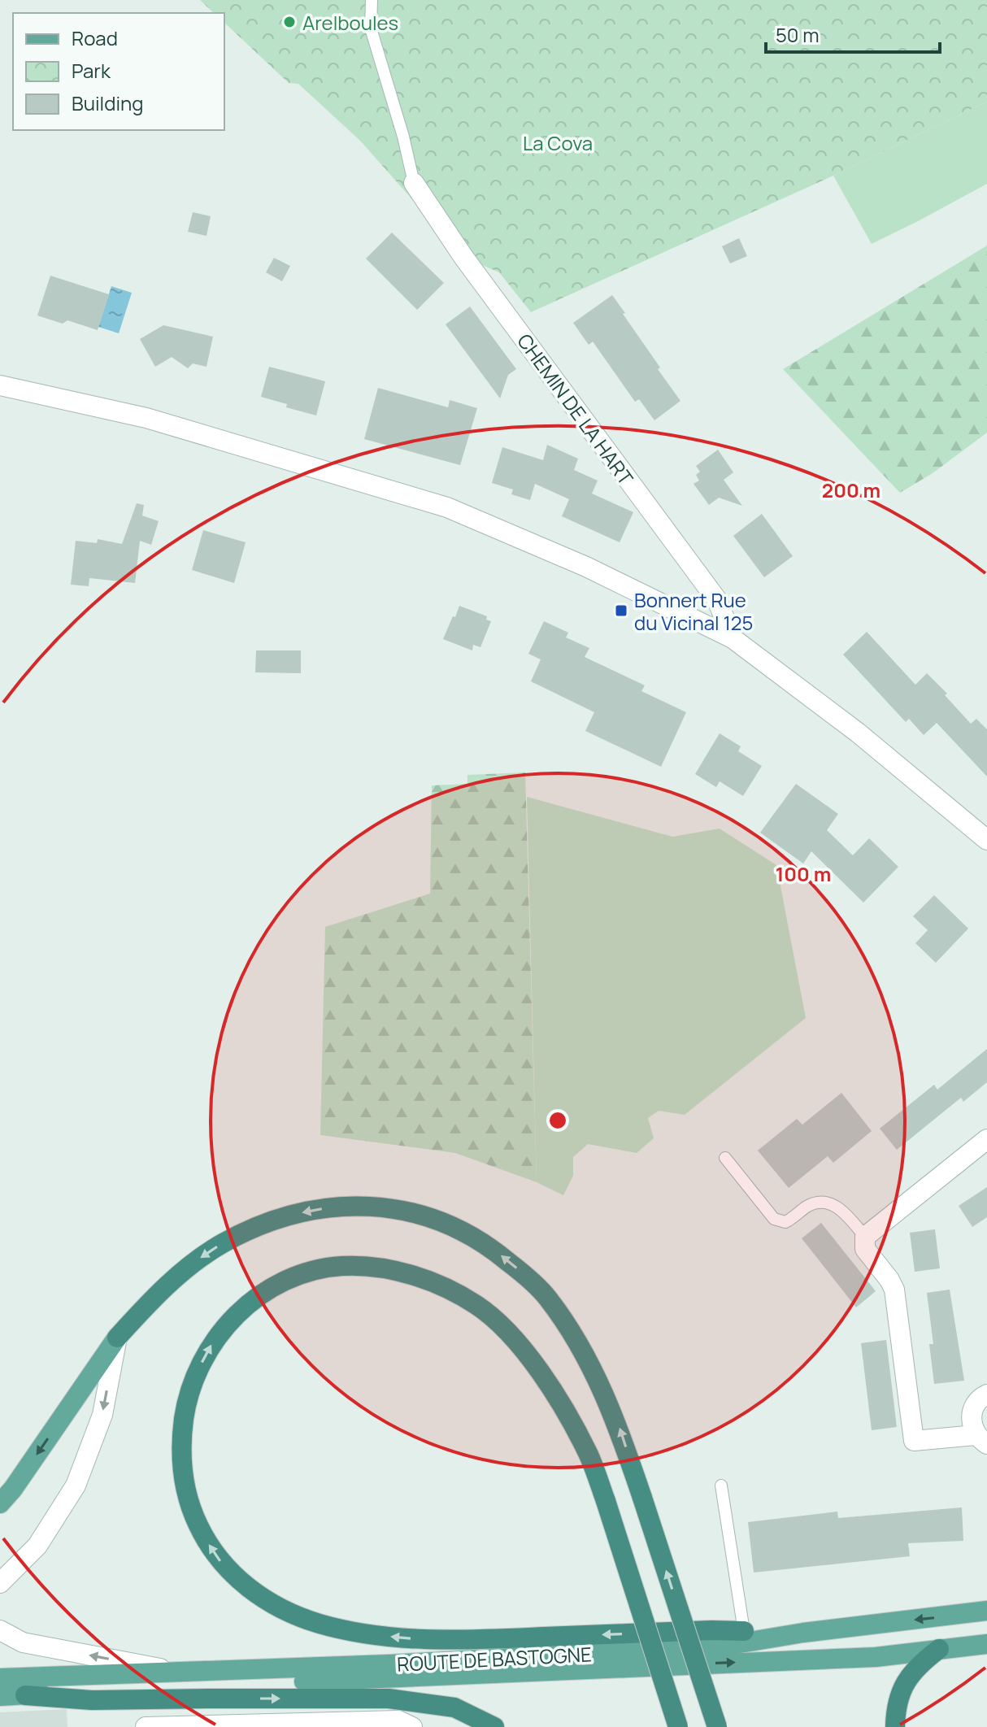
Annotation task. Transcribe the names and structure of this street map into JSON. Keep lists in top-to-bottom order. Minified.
{"streets":{"main road":["ROUTE DE BASTOGNE"],"street":["CHEMIN DE LA HART"]},"parks":["La Cova"],"places":{"other":["Arelboules"],"transit":["Bonnert Rue du Vicinal 125"]},"legend":["Road","Park","Building"],"scale_bar":"50 m","rings":["200 m","100 m"]}
